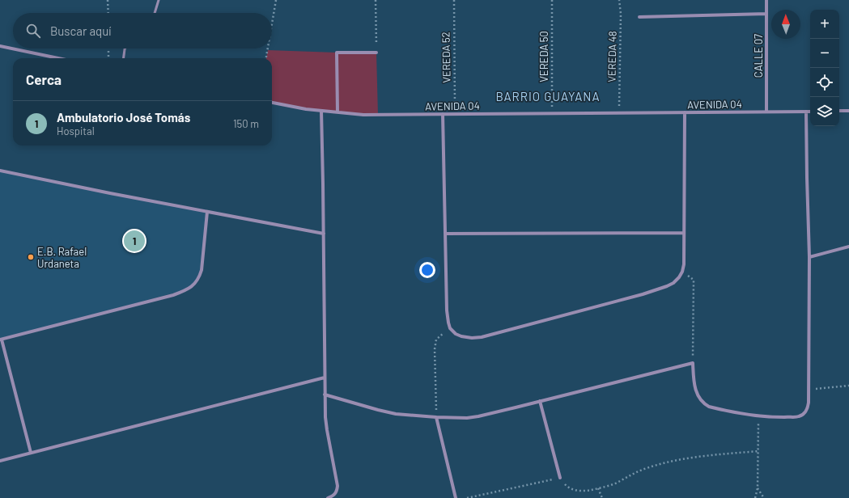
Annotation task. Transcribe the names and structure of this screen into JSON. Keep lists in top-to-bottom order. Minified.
{"streets":{"street":["CALLE 07","AVENIDA 04"],"path":["VEREDA 50","VEREDA 48","VEREDA 52"]},"crossings":[["CALLE 07","AVENIDA 04"],["VEREDA 50","AVENIDA 04"],["VEREDA 48","AVENIDA 04"],["VEREDA 52","AVENIDA 04"]],"districts":["BARRIO GUAYANA"],"places":["E.B. Rafael Urdaneta"],"north":"top","page":{"map_buttons":["+","−"],"search":"Buscar aquí","heading":"Cerca","list":[{"mark":"1","name":"Ambulatorio José Tomás","note":"Hospital","value":"150 m"}],"pins":"1"}}
